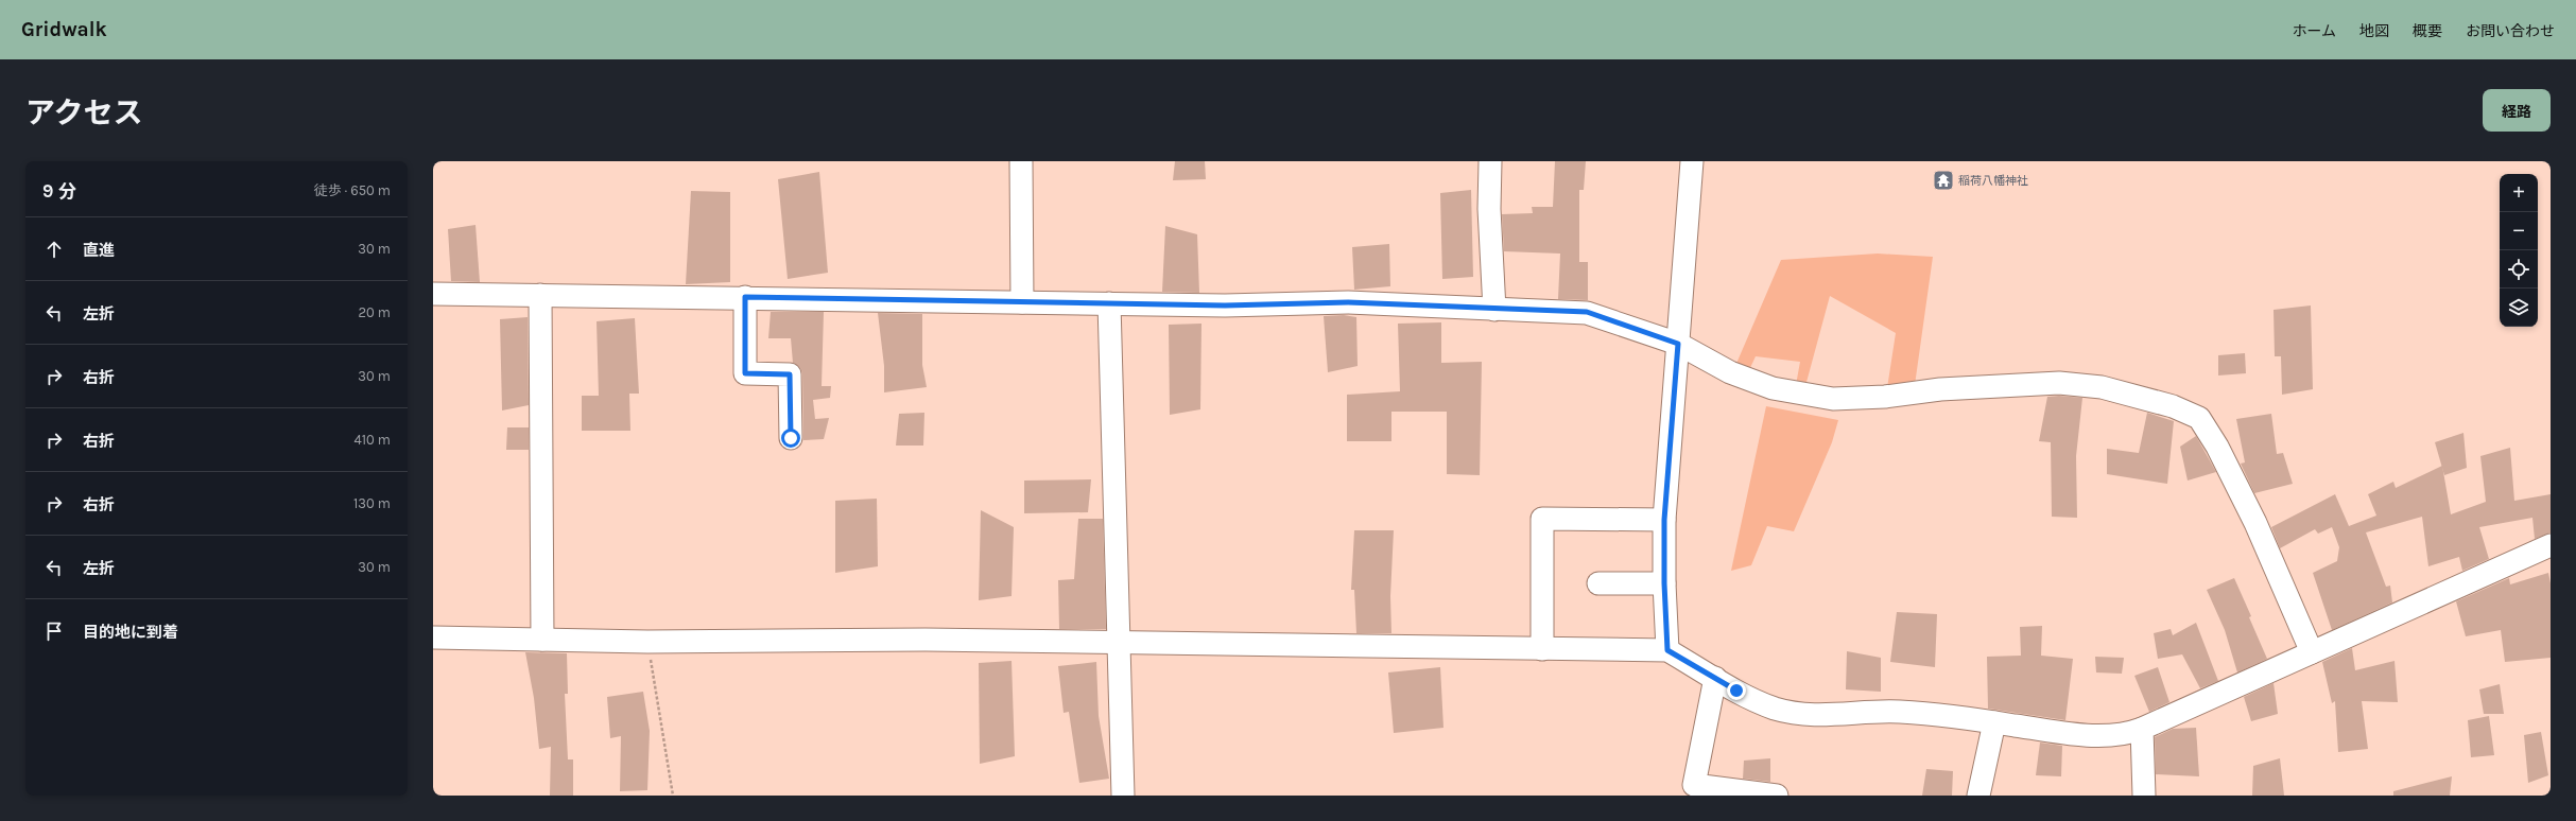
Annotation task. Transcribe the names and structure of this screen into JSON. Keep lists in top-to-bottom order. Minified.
{"places":{"temple":["稲荷八幡神社"]},"page":{"header":"Gridwalk","nav":["ホーム","地図","概要","お問い合わせ"],"title":"アクセス","buttons":"経路","heading":["9 分","徒歩 · 650 m"],"map_buttons":["+","−"],"list":[["直進","30 m"],["左折","20 m"],["右折","30 m"],["右折","410 m"],["右折","130 m"],["左折","30 m"],"目的地に到着"]}}
